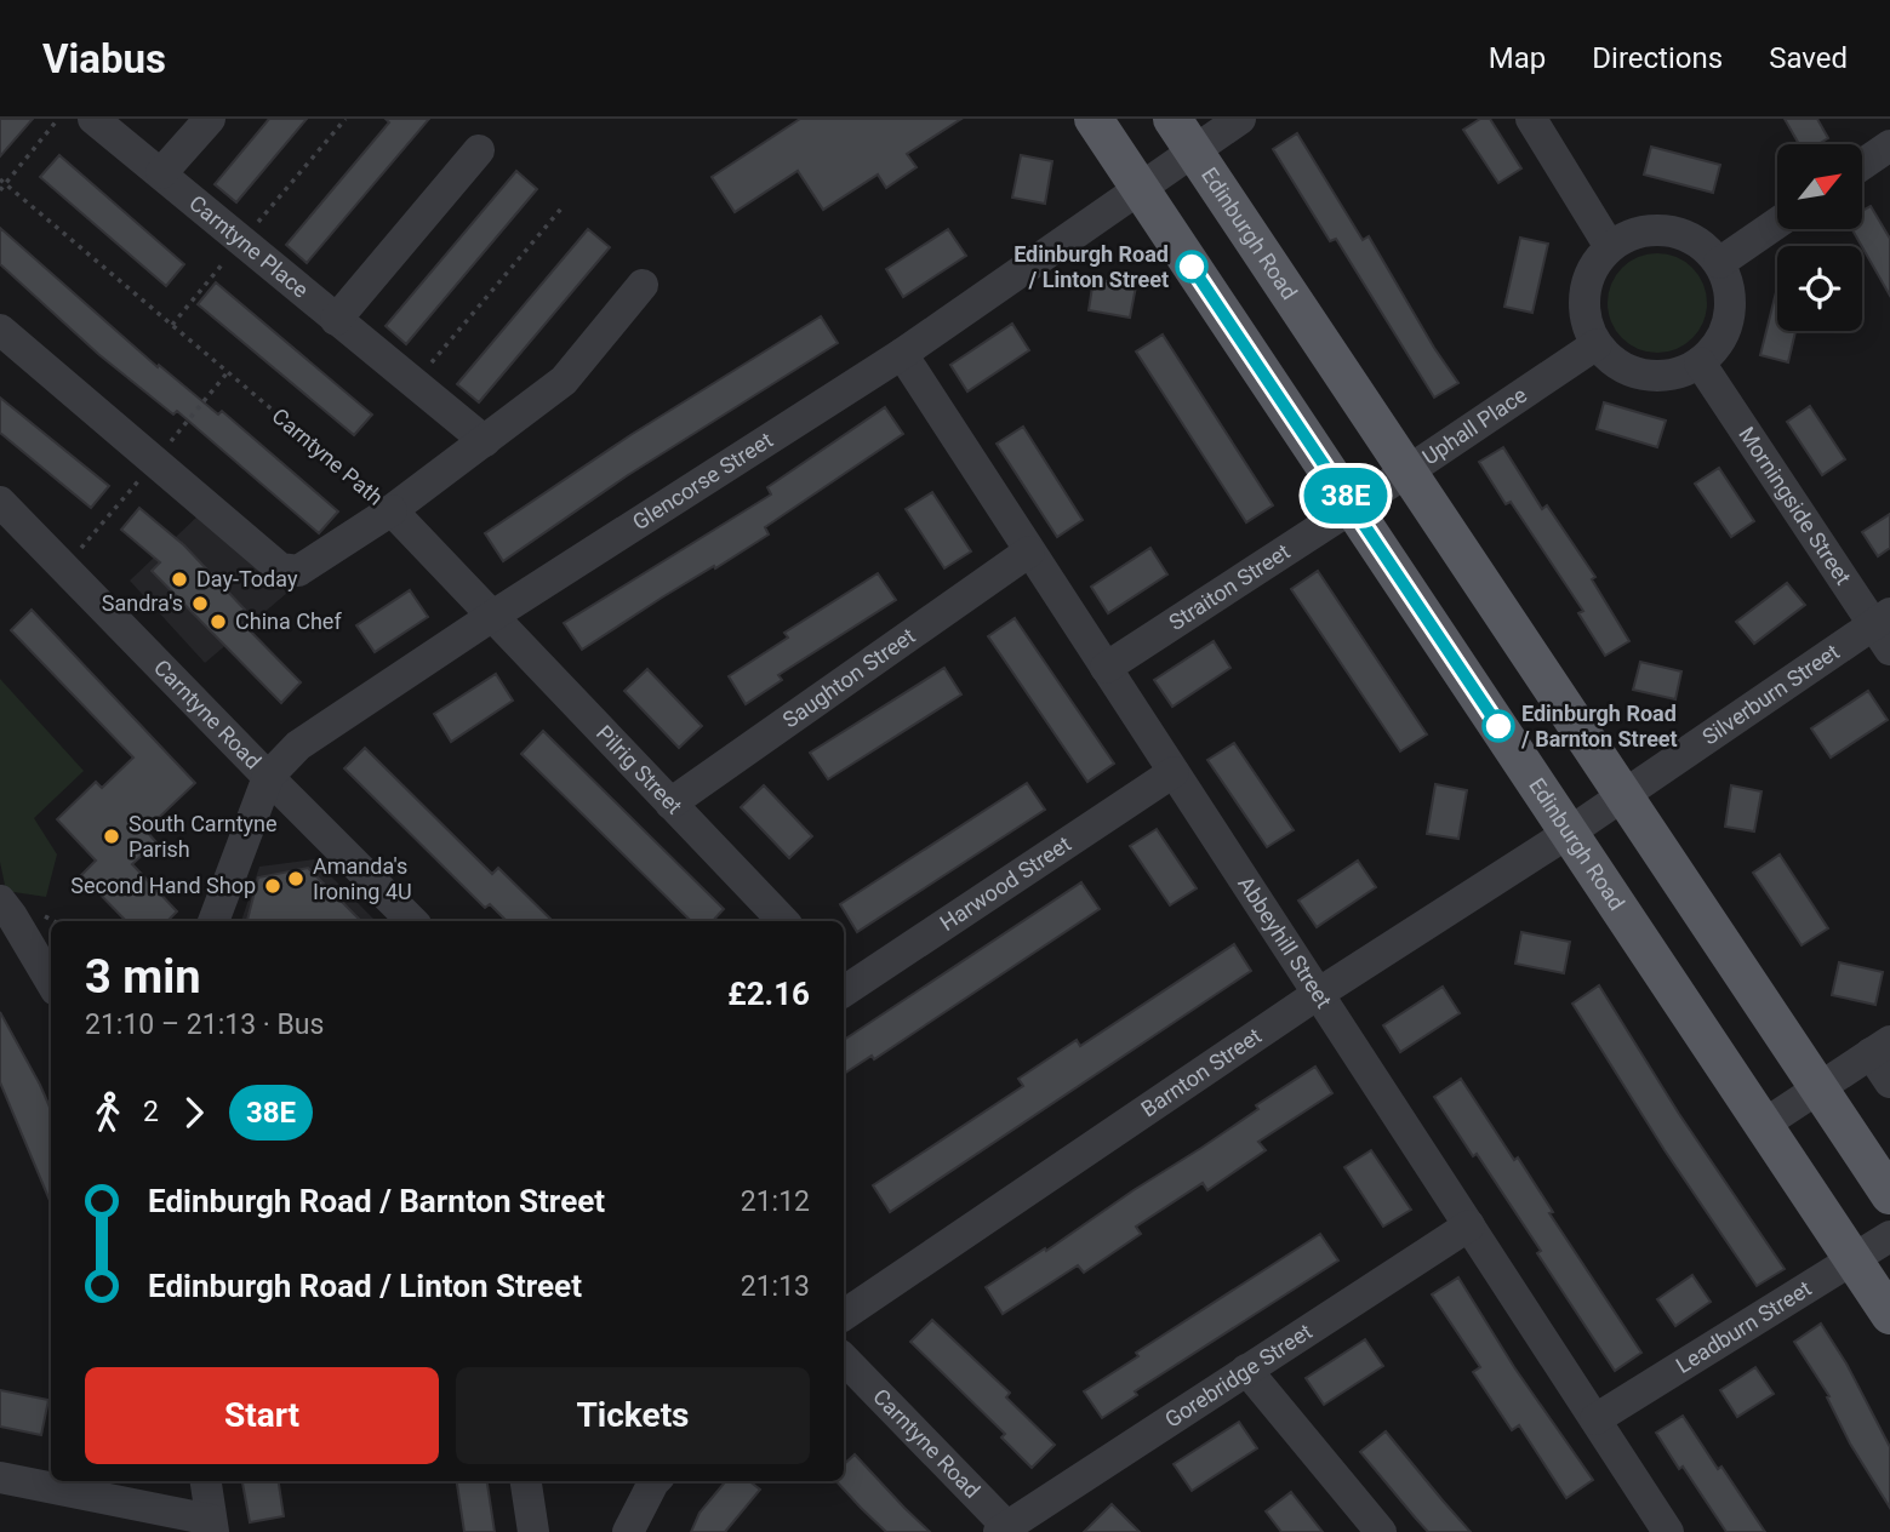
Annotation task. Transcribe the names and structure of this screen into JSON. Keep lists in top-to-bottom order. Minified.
{"streets":{"main road":["Edinburgh Road"],"street":["Carntyne Place","Uphall Place","Carntyne Path","Glencorse Street","Morningside Street","Straiton Street","Saughton Street","Silverburn Street","Carntyne Road","Pilrig Street","Harwood Street","Abbeyhill Street","Barnton Street","Leadburn Street","Gorebridge Street"]},"crossings":[["Edinburgh Road","Uphall Place"],["Edinburgh Road","Glencorse Street"],["Edinburgh Road","Straiton Street"],["Edinburgh Road","Silverburn Street"],["Edinburgh Road","Barnton Street"],["Edinburgh Road","Leadburn Street"],["Uphall Place","Morningside Street"],["Uphall Place","Straiton Street"],["Glencorse Street","Carntyne Road"],["Glencorse Street","Pilrig Street"],["Glencorse Street","Abbeyhill Street"],["Morningside Street","Silverburn Street"],["Straiton Street","Abbeyhill Street"],["Saughton Street","Pilrig Street"],["Saughton Street","Abbeyhill Street"],["Silverburn Street","Barnton Street"],["Carntyne Road","Gorebridge Street"],["Harwood Street","Abbeyhill Street"],["Abbeyhill Street","Barnton Street"],["Abbeyhill Street","Leadburn Street"],["Abbeyhill Street","Gorebridge Street"]],"places":["Edinburgh Road / Linton Street","Day-Today","Sandra's","China Chef","Edinburgh Road / Barnton Street","South Carntyne Parish","Amanda's Ironing 4U","Second Hand Shop"],"lines":["bus line 38E"],"north":"top right","page":{"header":"Viabus","nav":["Map","Directions","Saved"],"on_map":"38E","heading":["3 min","21:10 – 21:13 · Bus","£2.16"],"legs":["2","38E"],"list":[{"name":"Edinburgh Road / Barnton Street","value":"21:12"},{"name":"Edinburgh Road / Linton Street","value":"21:13"}],"buttons":["Start","Tickets"]}}
